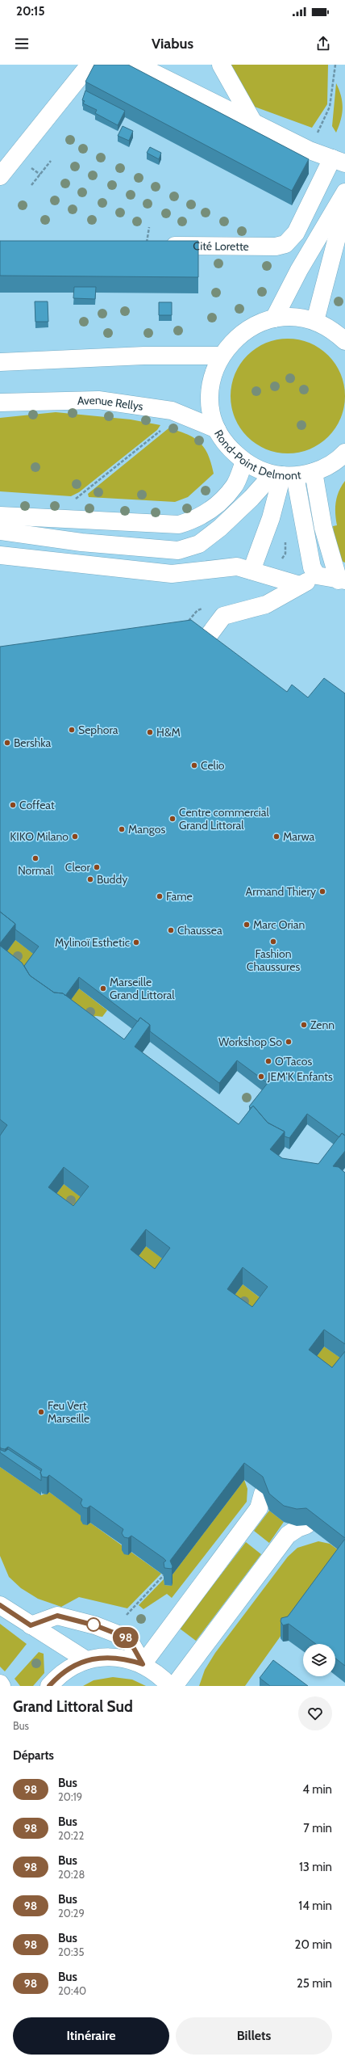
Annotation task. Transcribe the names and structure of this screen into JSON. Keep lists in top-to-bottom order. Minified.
{"streets":{"street":["Cité Lorette","Avenue Rellys","Rond-Point Delmont"]},"crossings":[["Avenue Rellys","Rond-Point Delmont"]],"places":["Sephora","H&M","Bershka","Celio","Coffeat","Centre commercial Grand Littoral","Mangos","KIKO Milano","Marwa","Normal","Cleor","Buddy","Armand Thiery","Fame","Marc Orian","Chaussea","Fashion Chaussures","Mylinoï Esthetic","Marseille Grand Littoral","Zenn","Workshop So","O'Tacos","JEM'K Enfants","Feu Vert Marseille"],"lines":["bus line 98"],"page":{"status":"20:15","header":"Viabus","on_map":"98","heading":[["Grand Littoral Sud","Bus"],"Départs"],"list":[{"mark":"98","name":"Bus","note":"20:19","value":"4 min"},{"mark":"98","name":"Bus","note":"20:22","value":"7 min"},{"mark":"98","name":"Bus","note":"20:28","value":"13 min"},{"mark":"98","name":"Bus","note":"20:29","value":"14 min"},{"mark":"98","name":"Bus","note":"20:35","value":"20 min"},{"mark":"98","name":"Bus","note":"20:40","value":"25 min"}],"buttons":["Itinéraire","Billets"]}}
